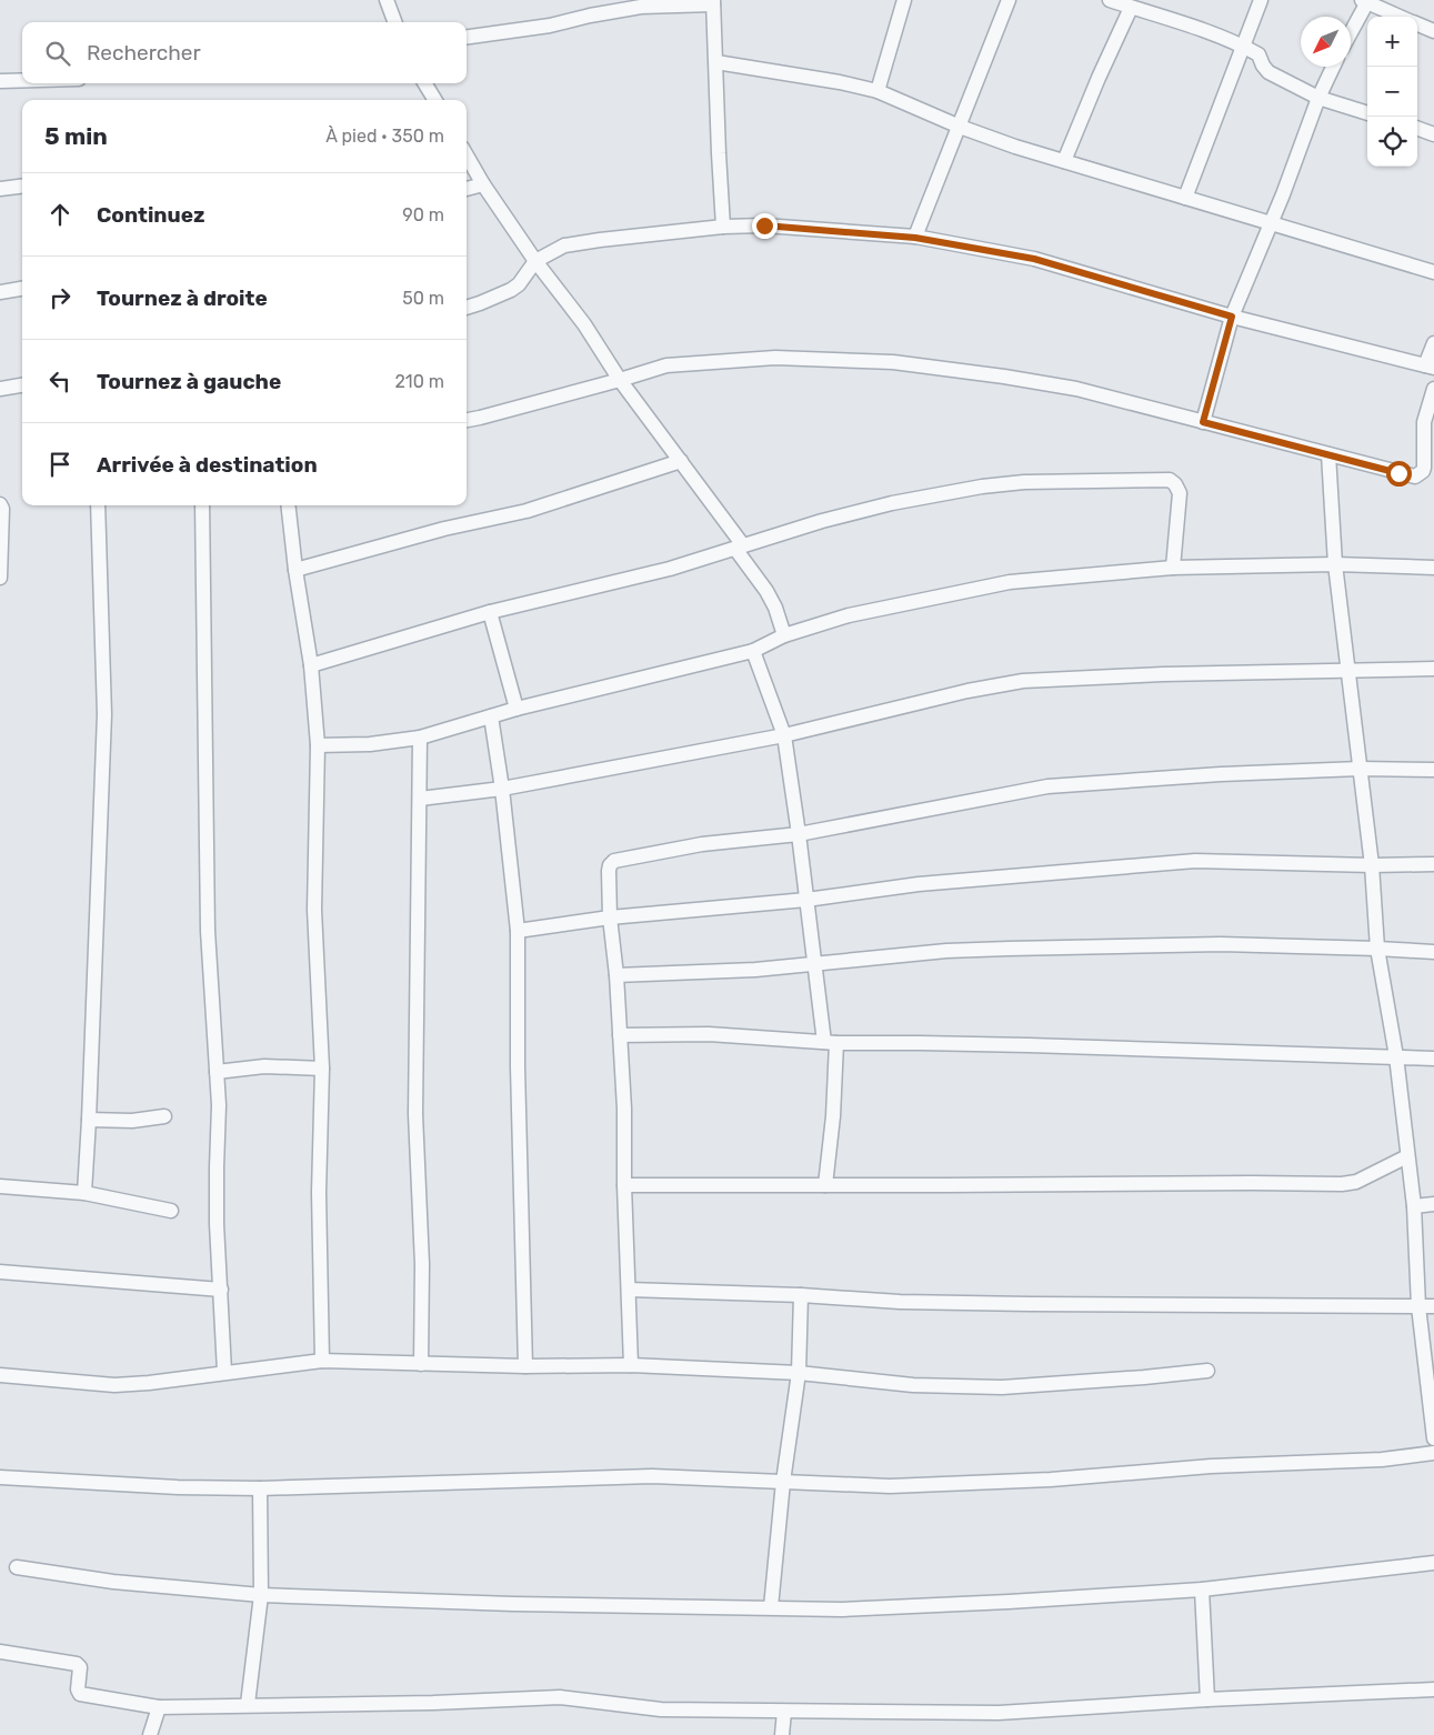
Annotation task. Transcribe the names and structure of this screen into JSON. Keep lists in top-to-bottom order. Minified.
{"north":"bottom left","page":{"map_buttons":["+","−"],"search":"Rechercher","heading":["5 min","À pied · 350 m"],"list":[["Continuez","90 m"],["Tournez à droite","50 m"],["Tournez à gauche","210 m"],"Arrivée à destination"]}}
